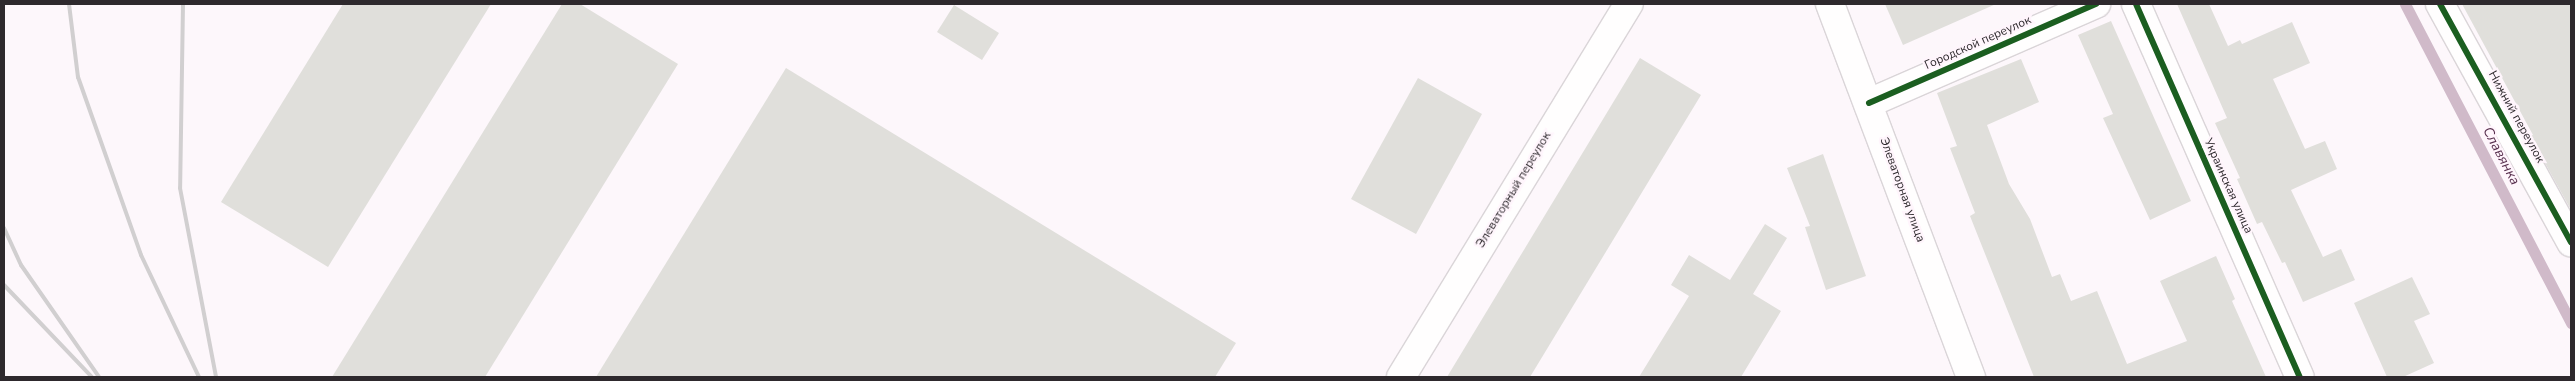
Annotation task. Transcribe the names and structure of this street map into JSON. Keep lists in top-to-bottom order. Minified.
{"streets":{"street":["Городской переулок","Нижний переулок","Украинская улица","Элеваторный переулок","Элеваторная улица"]},"crossings":[["Городской переулок","Элеваторная улица"]],"water":["Славянка"]}
